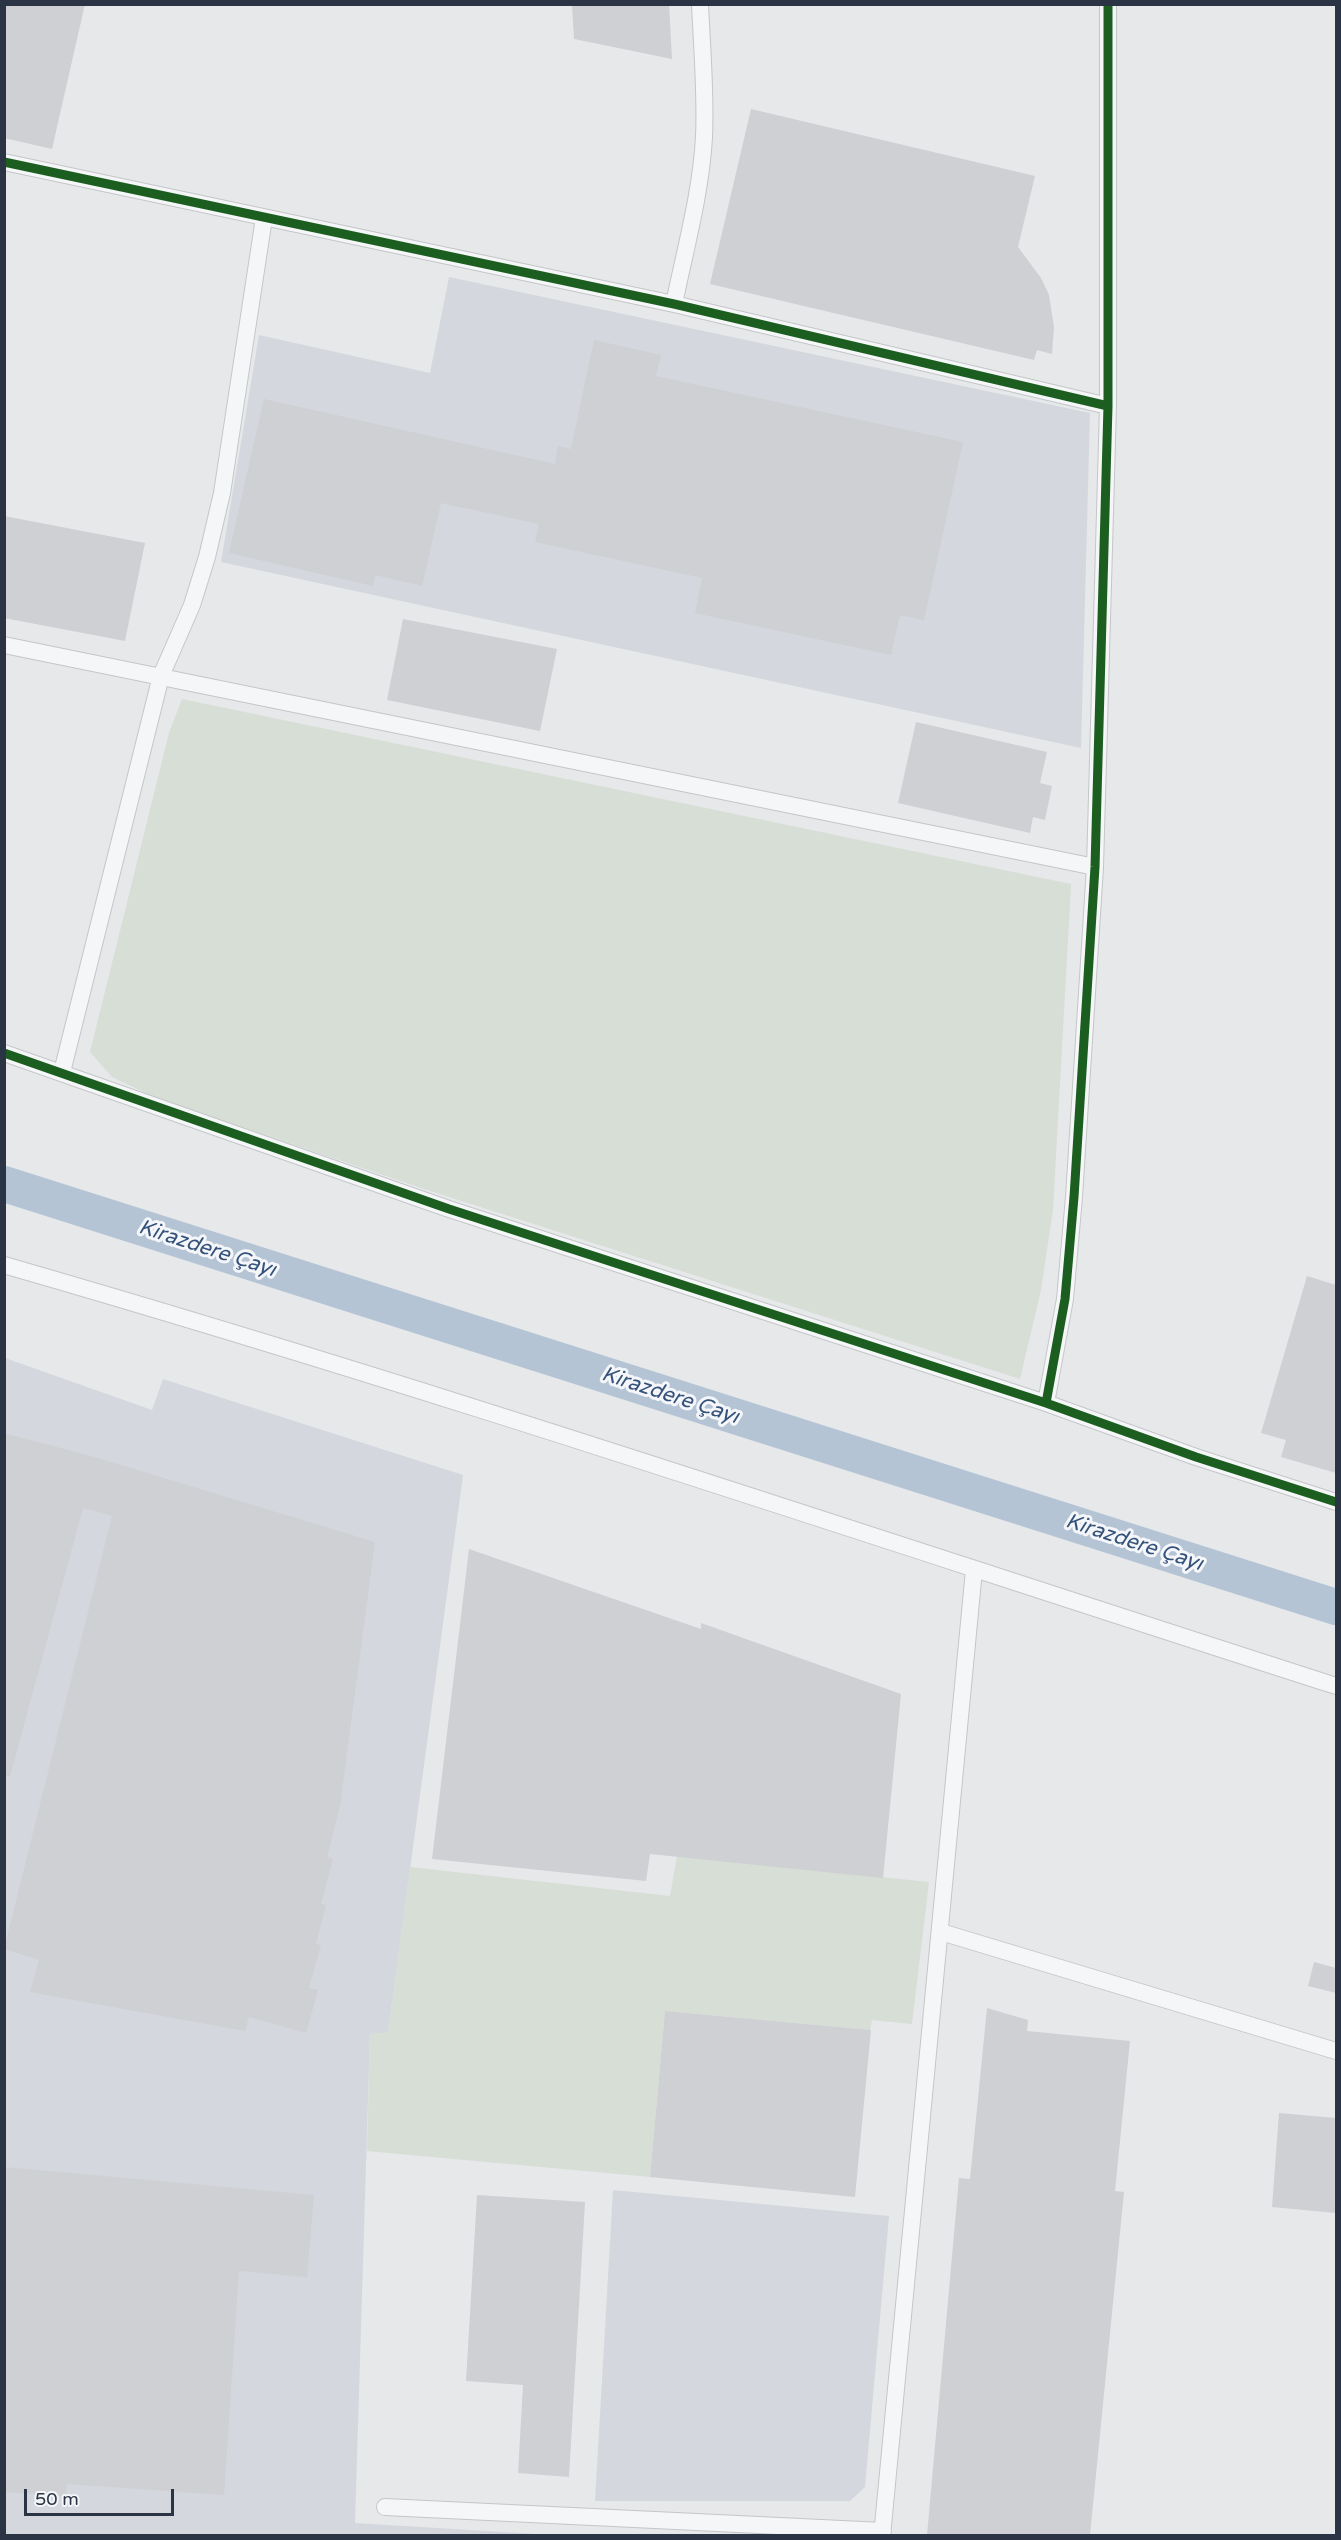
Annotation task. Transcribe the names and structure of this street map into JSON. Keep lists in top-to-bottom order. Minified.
{"water":["Kirazdere Çayı"],"scale_bar":"50 m"}
